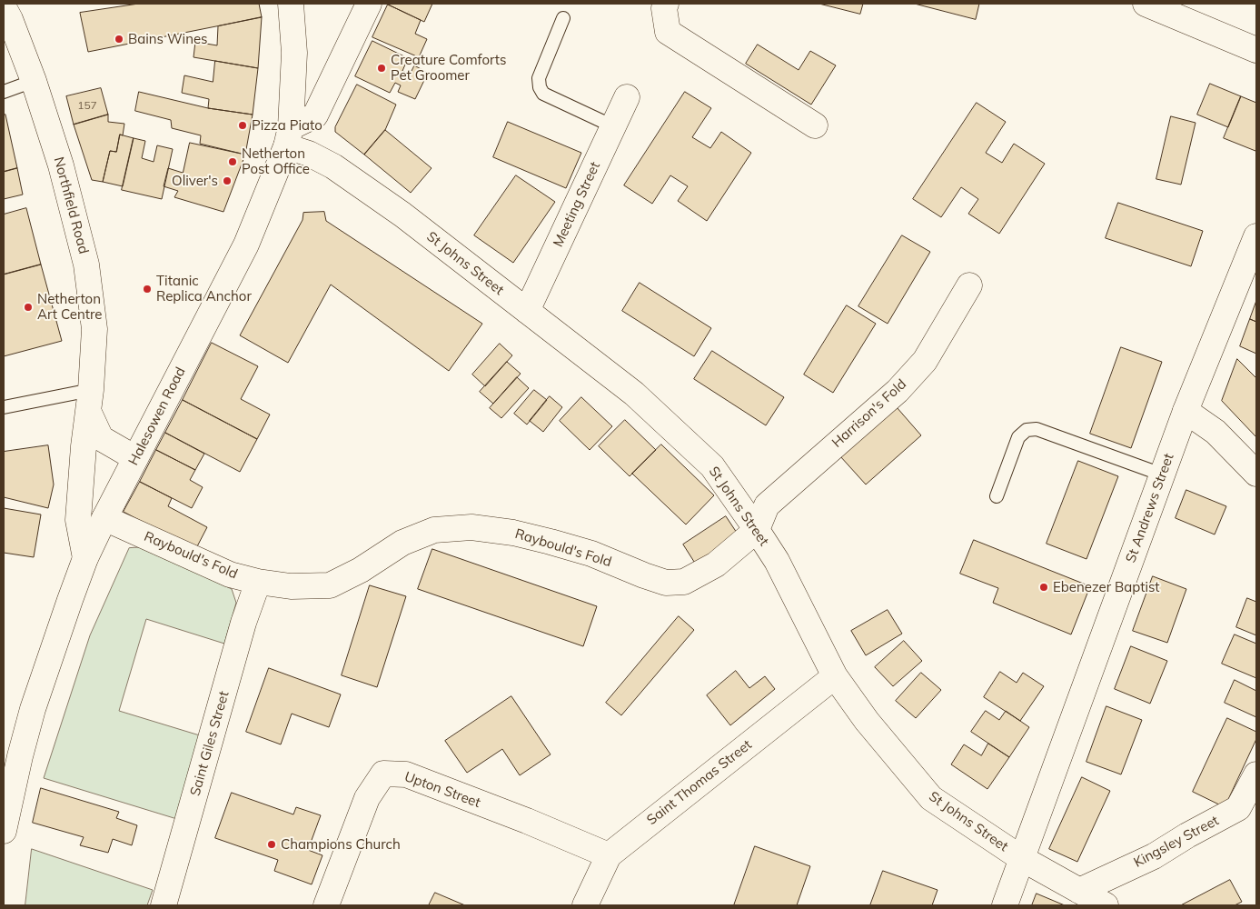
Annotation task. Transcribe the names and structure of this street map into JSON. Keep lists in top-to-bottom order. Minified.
{"streets":{"street":["Meeting Street","Northfield Road","St Johns Street","Harrison's Fold","Halesowen Road","St Andrews Street","Raybould's Fold","Saint Giles Street","Saint Thomas Street","Upton Street","Kingsley Street"]},"crossings":[["Meeting Street","St Johns Street"],["Northfield Road","Halesowen Road"],["St Johns Street","Harrison's Fold"],["St Johns Street","Halesowen Road"],["St Johns Street","St Andrews Street"],["St Johns Street","Raybould's Fold"],["St Johns Street","Saint Thomas Street"],["St Johns Street","Kingsley Street"],["Harrison's Fold","Raybould's Fold"],["Halesowen Road","Raybould's Fold"],["Raybould's Fold","Saint Giles Street"],["Saint Thomas Street","Upton Street"]],"places":["Bains Wines","Creature Comforts Pet Groomer","Pizza Piato","Netherton Post Office","Oliver's","Titanic Replica Anchor","Netherton Art Centre","Ebenezer Baptist","Champions Church"],"house_numbers":["157"]}
